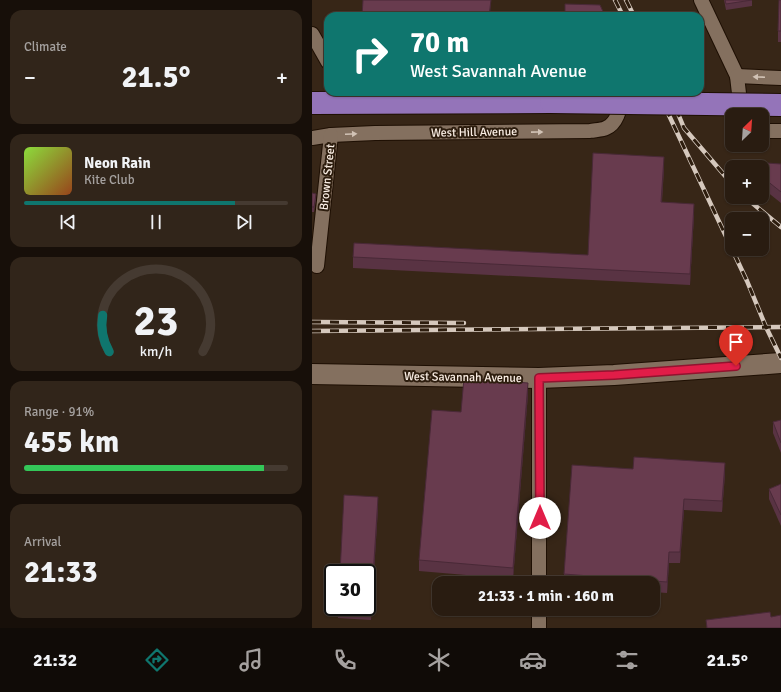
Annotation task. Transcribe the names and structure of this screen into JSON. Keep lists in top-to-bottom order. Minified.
{"streets":{"street":["West Hill Avenue","Brown Street","West Savannah Avenue"]},"crossings":[["West Hill Avenue","Brown Street"]],"one_way":["West Hill Avenue"],"north":"top right","page":{"tile":["Climate",["Range · 91%","455 km"],["Arrival","21:33"]],"turn":["70 m","West Savannah Avenue"],"heat":["−","21.5°","+"],"map_buttons":["+","−"],"song":["Neon Rain","Kite Club"],"limit":"30","trip":"21:33 · 1 min · 160 m","tabs":["21:32","21.5°"],"gauge":["23","km/h"]}}
